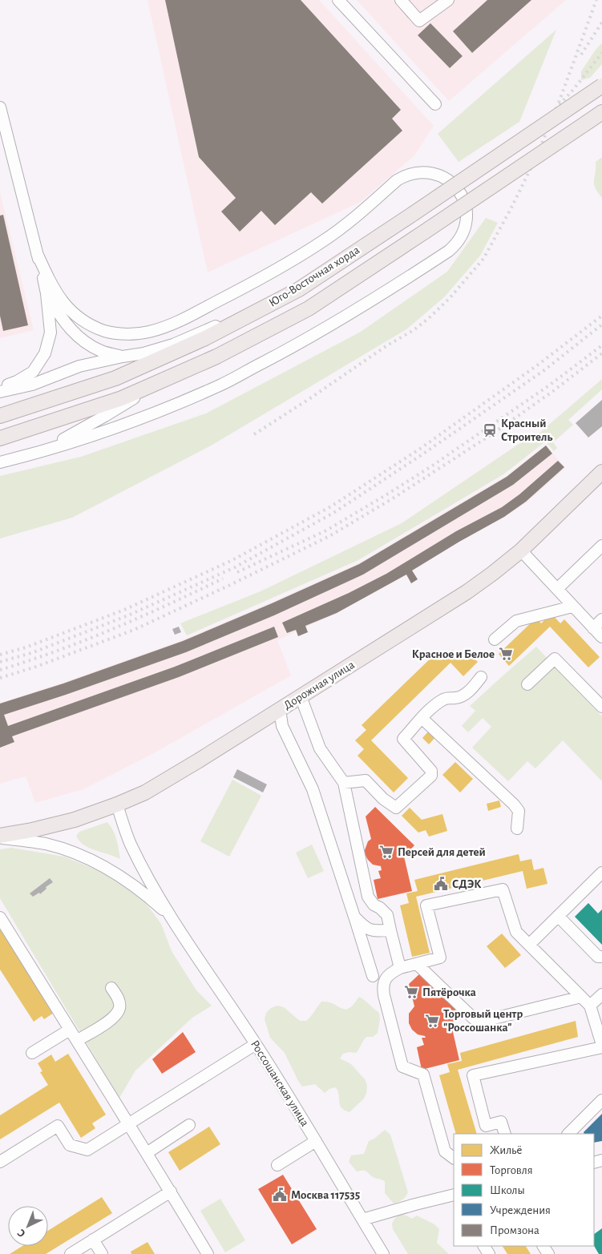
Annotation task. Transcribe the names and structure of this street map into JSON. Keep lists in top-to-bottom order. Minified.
{"streets":{"main road":["Юго-Восточная хорда","Дорожная улица"],"street":["Россошанская улица"]},"crossings":[["Дорожная улица","Россошанская улица"]],"places":{"station":["Красный Строитель"],"supermarket":["Красное и Белое","Персей для детей","Пятёрочка","Торговый центр \"Россошанка\""],"public building":["СДЭК","Москва 117535"]},"legend":["Жильё","Торговля","Школы","Учреждения","Промзона"],"north":"bottom left"}
